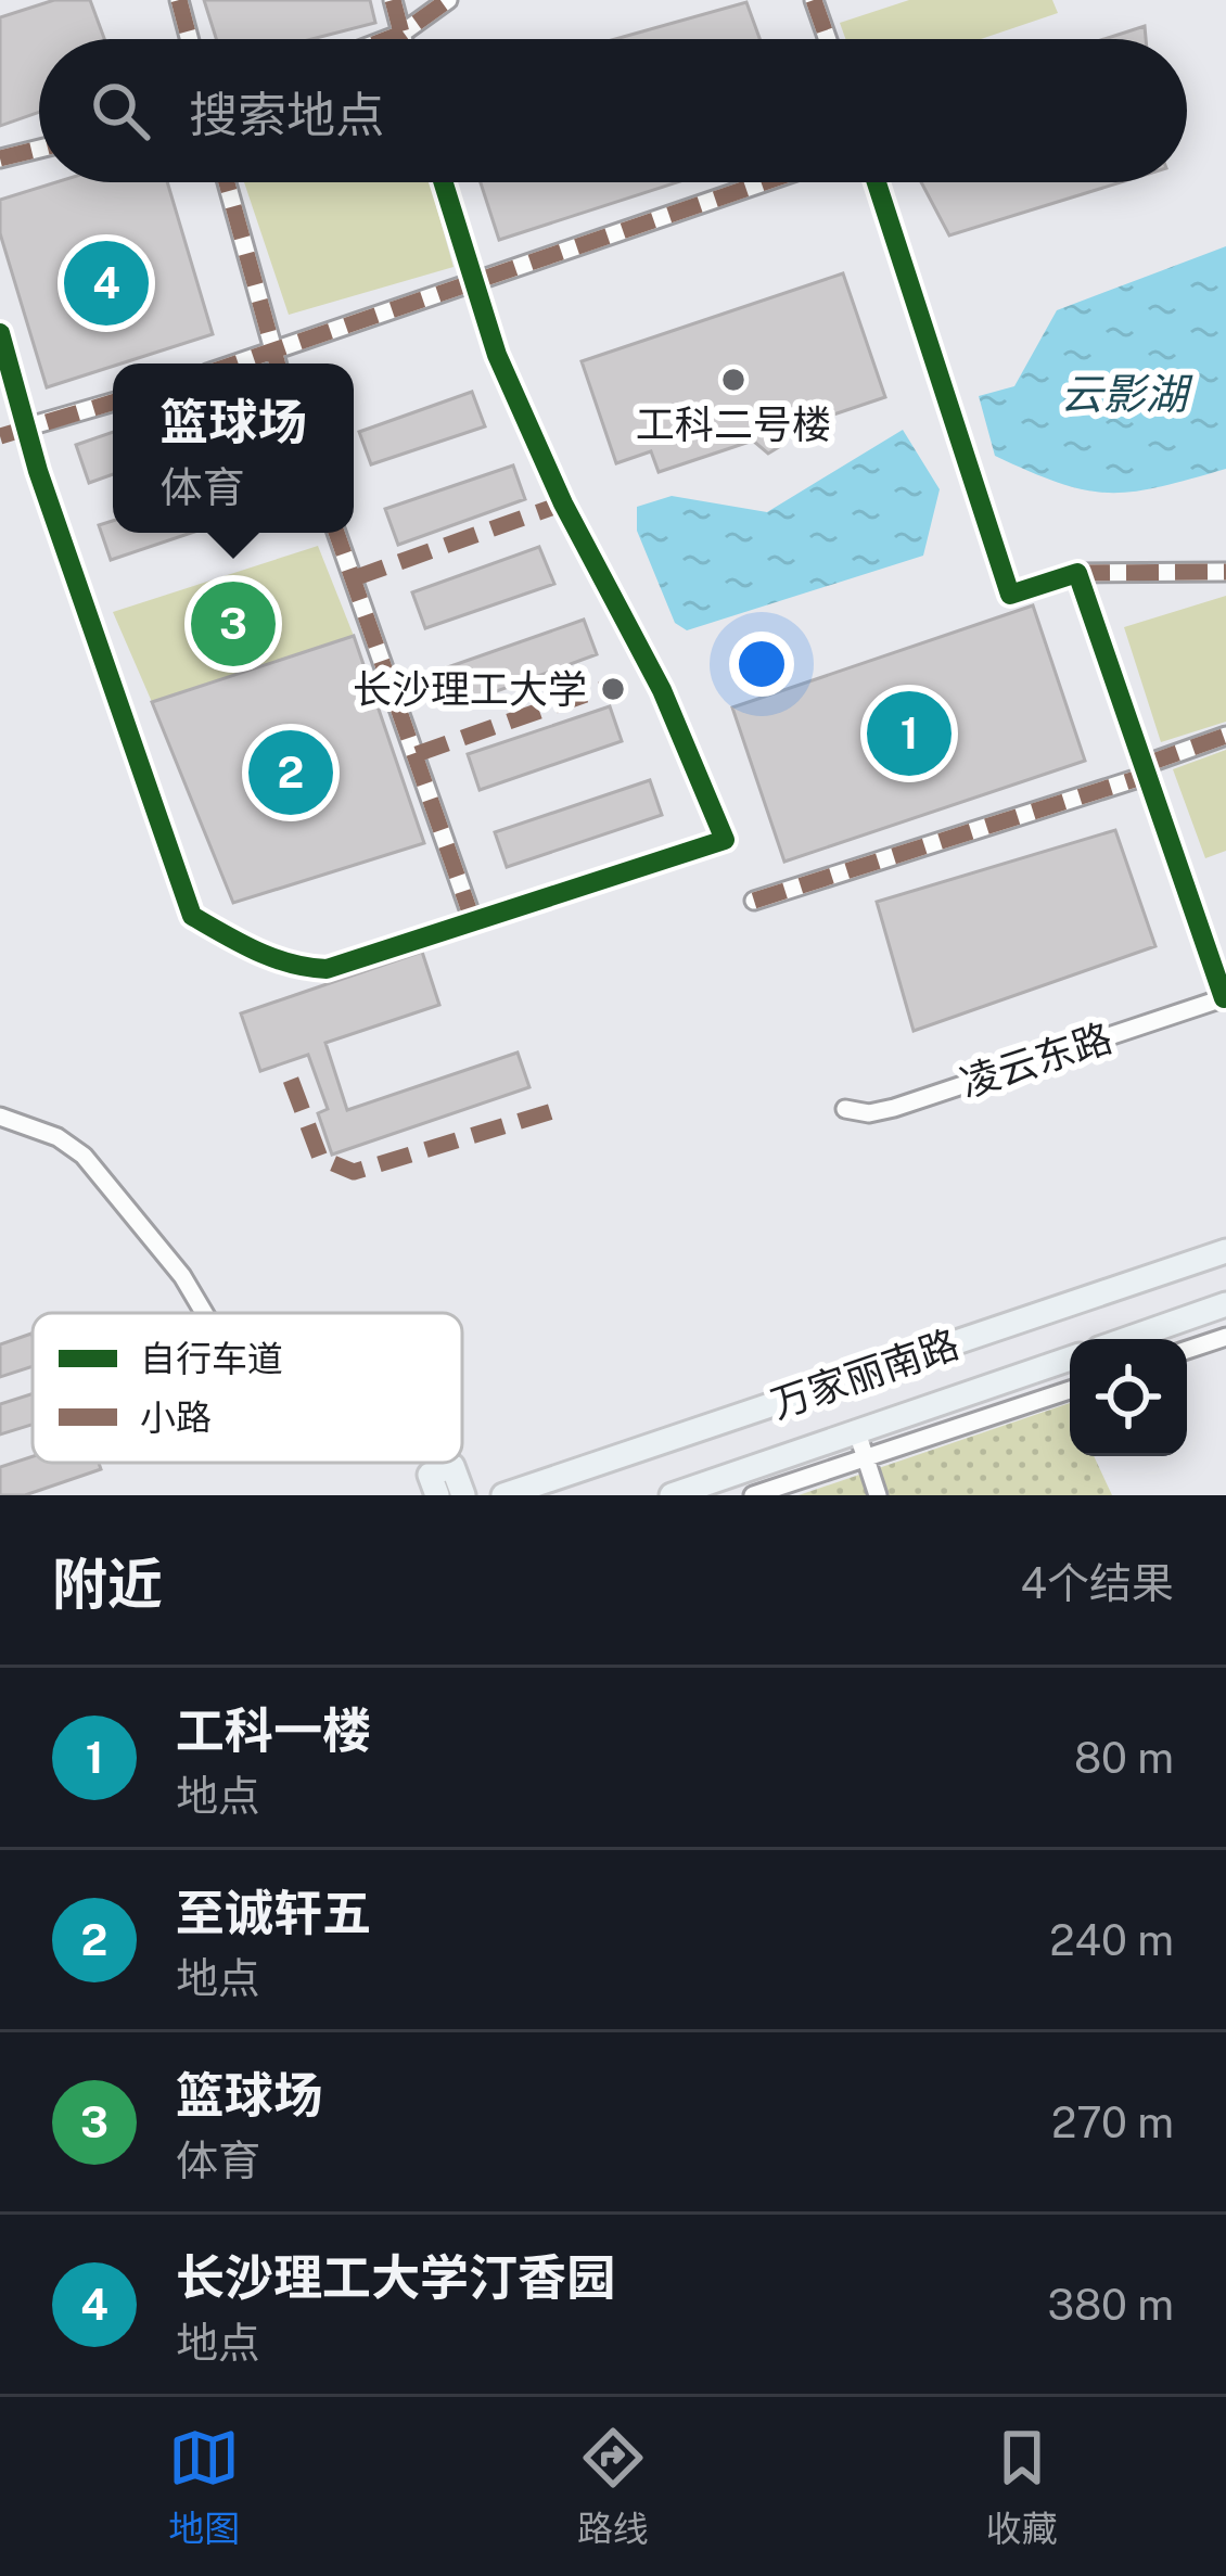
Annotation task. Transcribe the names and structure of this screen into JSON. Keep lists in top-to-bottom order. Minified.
{"streets":{"main road":["万家丽南路"],"street":["凌云东路"]},"water":["云影湖"],"places":["工科二号楼","长沙理工大学"],"legend":["自行车道","小路"],"page":{"search":"搜索地点","pins":["4","3","1","2"],"popup":["篮球场","体育"],"heading":["附近","4个结果"],"list":[{"mark":"1","name":"工科一楼","note":"地点","value":"80 m"},{"mark":"2","name":"至诚轩五","note":"地点","value":"240 m"},{"mark":"3","name":"篮球场","note":"体育","value":"270 m"},{"mark":"4","name":"长沙理工大学汀香园","note":"地点","value":"380 m"}],"nav":["地图","路线","收藏"]}}
